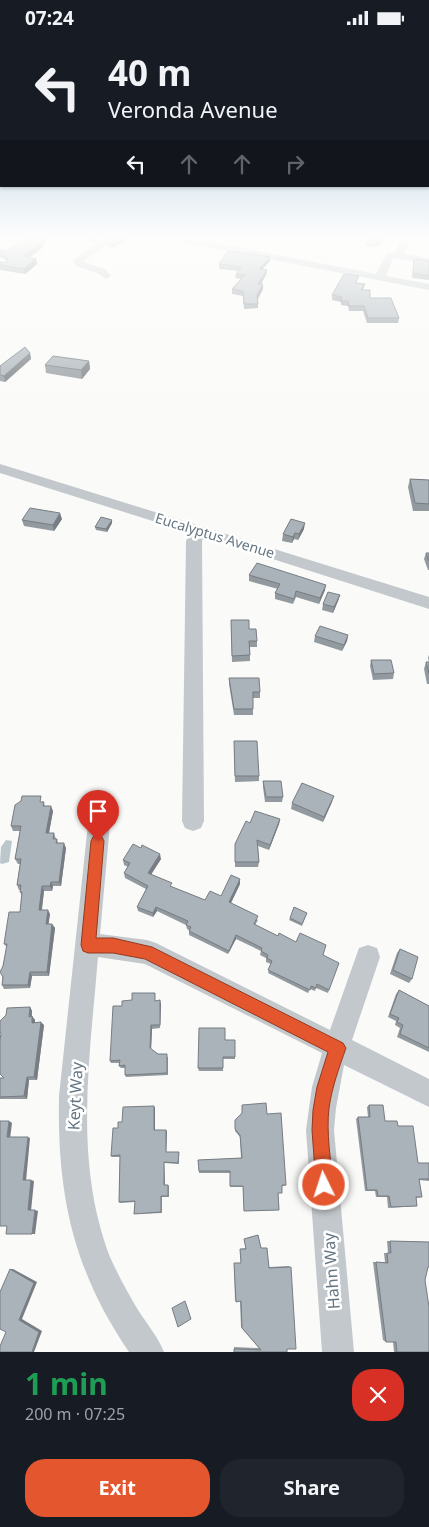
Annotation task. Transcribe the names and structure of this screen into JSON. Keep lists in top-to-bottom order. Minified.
{"streets":{"street":["Eucalyptus Avenue","Keyt Way","Hahn Way"]},"page":{"status":"07:24","turn":["40 m","Veronda Avenue"],"heading":["1 min","200 m · 07:25"],"buttons":["Exit","Share"]}}
